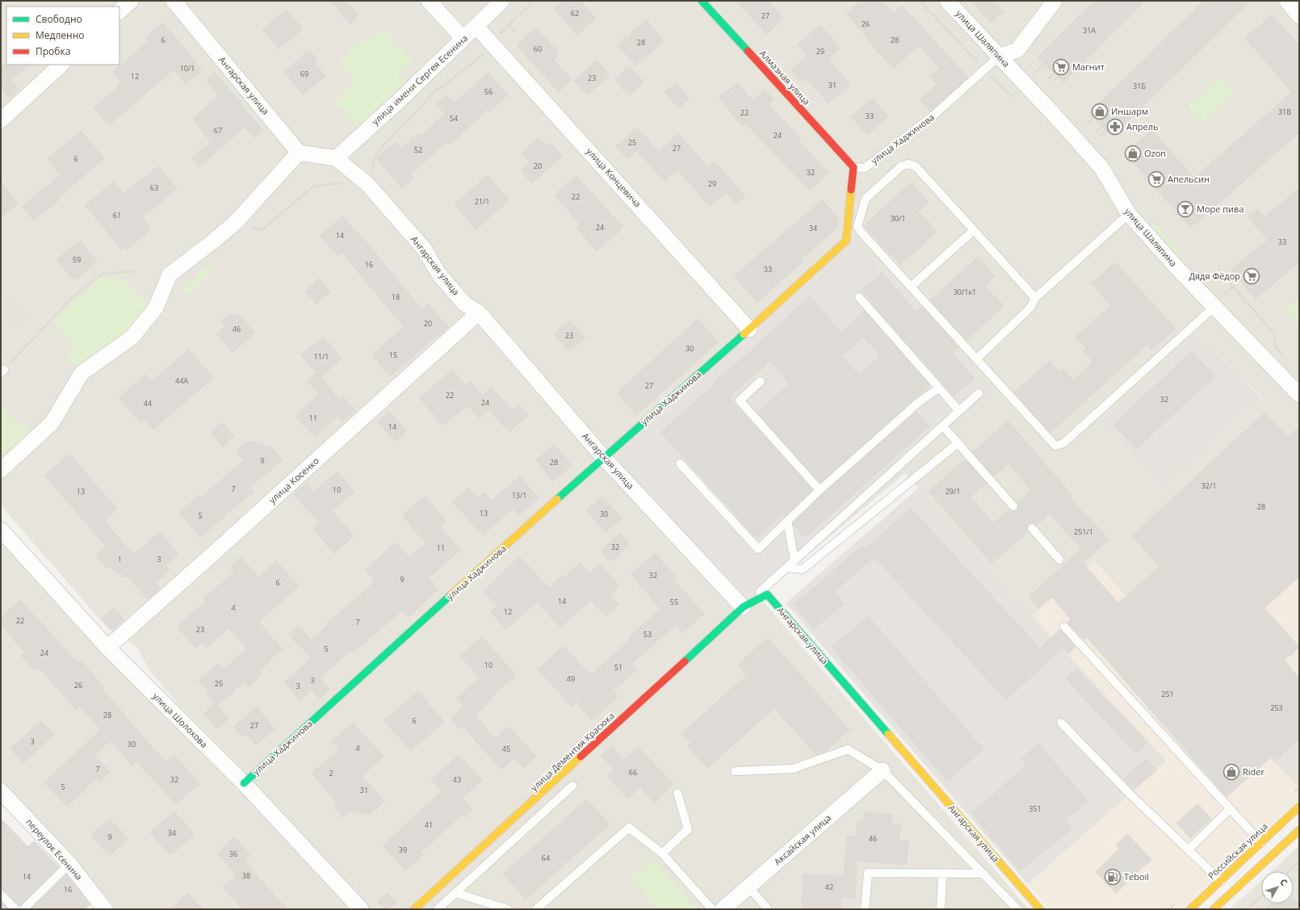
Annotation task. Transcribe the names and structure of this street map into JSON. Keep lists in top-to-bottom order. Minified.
{"streets":{"street":["улица Шаляпина","Алмазная улица","улица имени Сергея Есенина","Ангарская улица","улица Хаджинова","улица Концевича","улица Косенко","улица Шолохова","улица Дементия Красюка","Аксайская улица","переулок Есенина","Российская улица"]},"crossings":[["улица Шаляпина","улица Хаджинова"],["Алмазная улица","улица Хаджинова"],["улица имени Сергея Есенина","Ангарская улица"],["улица имени Сергея Есенина","улица Концевича"],["Ангарская улица","улица Хаджинова"],["Ангарская улица","улица Косенко"],["Ангарская улица","улица Дементия Красюка"],["улица Хаджинова","улица Концевича"],["улица Хаджинова","улица Шолохова"],["улица Косенко","улица Шолохова"]],"places":{"supermarket":["Магнит","Апельсин","Дядя Фёдор"],"shop":["Иншарм","Ozon","Rider"],"pharmacy":["Апрель"],"bar":["Море пива"],"fuel station":["Teboil"]},"house_numbers":["62","27","26","31А","6","28","28","60","29","10/1","69","12","23","31","31Б","56","31В","22","33","54","67","24","25","27","52","6","20","32","29","63","22","21/1","61","30/1","24","34","14","33","59","16","33","30/1к1","18","20","46","23","30","15","11/1","44А","27","22","32","24","44","11","14","9","28","32/1","7","10","13","29/1","13/1","28","13","30","5","251/1","32","11","1","3","32","9","6","14","55","4","12","22","7","23","53","5","24","10","51","49","3","25","26","3","251","253","28","6","27","3","30","4","45","7","66","2","32","43","5","31","351","41","34","9","46","39","36","64","38","14","42","16"],"legend":["Свободно","Медленно","Пробка"],"north":"top right"}
